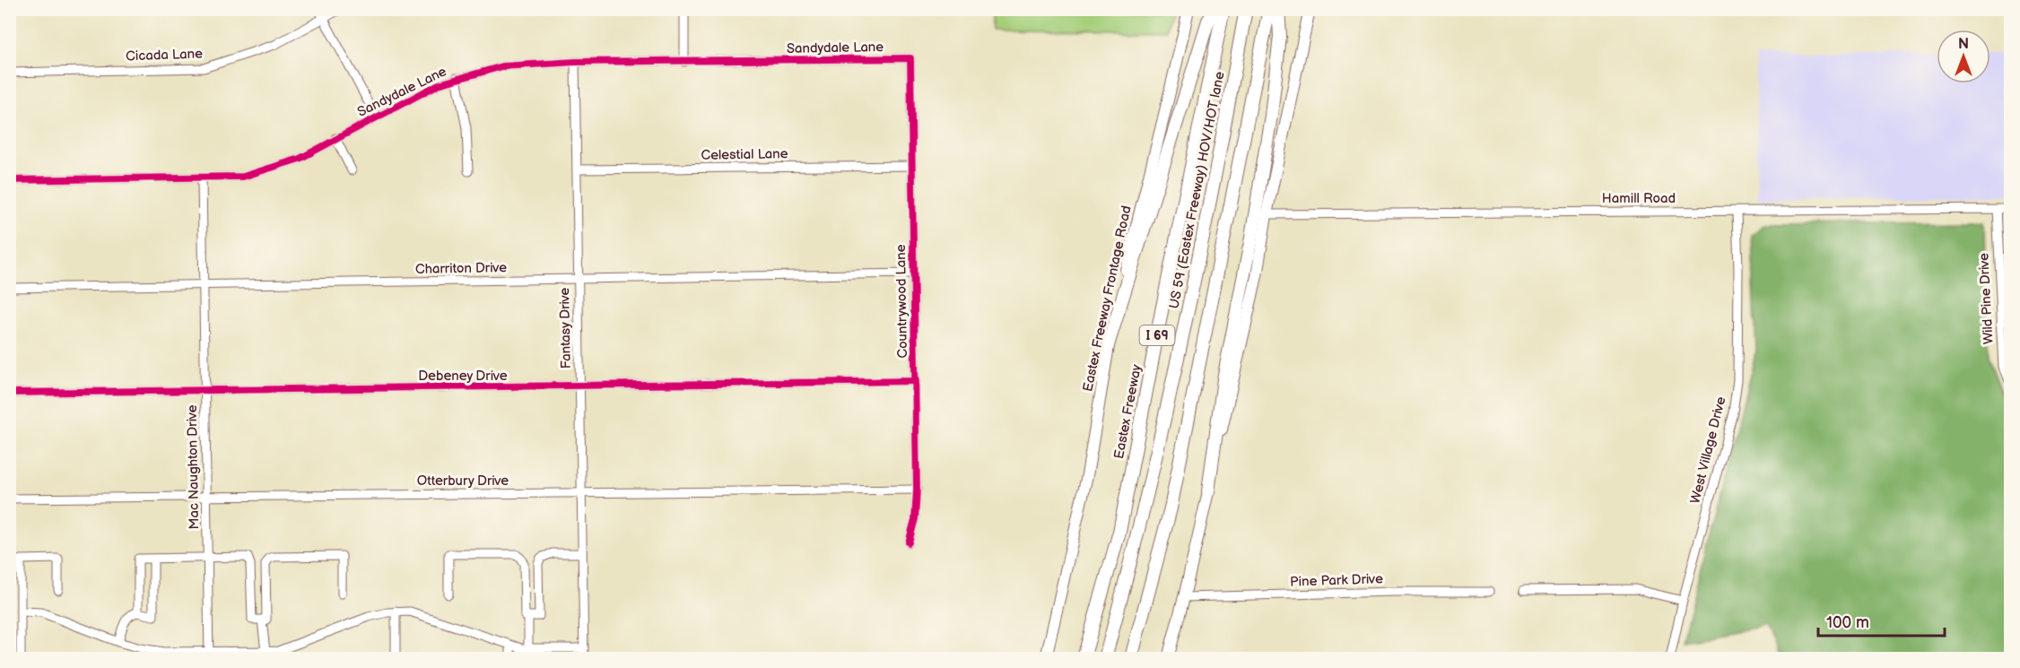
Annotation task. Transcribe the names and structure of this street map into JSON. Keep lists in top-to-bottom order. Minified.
{"streets":{"highway":["US 59 (Eastex Freeway) HOV/HOT lane","I 69","Eastex Freeway"],"main road":["Eastex Freeway Frontage Road"],"street":["Sandydale Lane","Cicada Lane","Celestial Lane","Hamill Road","Charriton Drive","Wild Pine Drive","Countrywood Lane","Fantasy Drive","Debeney Drive","West Village Drive","Mac Naughton Drive","Otterbury Drive","Pine Park Drive"]},"crossings":[["Sandydale Lane","Countrywood Lane"],["Sandydale Lane","Fantasy Drive"],["Sandydale Lane","Mac Naughton Drive"],["Celestial Lane","Countrywood Lane"],["Celestial Lane","Fantasy Drive"],["Hamill Road","Wild Pine Drive"],["Hamill Road","West Village Drive"],["Charriton Drive","Countrywood Lane"],["Charriton Drive","Fantasy Drive"],["Charriton Drive","Mac Naughton Drive"],["Countrywood Lane","Debeney Drive"],["Countrywood Lane","Otterbury Drive"],["Fantasy Drive","Debeney Drive"],["Fantasy Drive","Otterbury Drive"],["Debeney Drive","Mac Naughton Drive"],["Mac Naughton Drive","Otterbury Drive"]],"scale_bar":"100 m","north":"top"}
